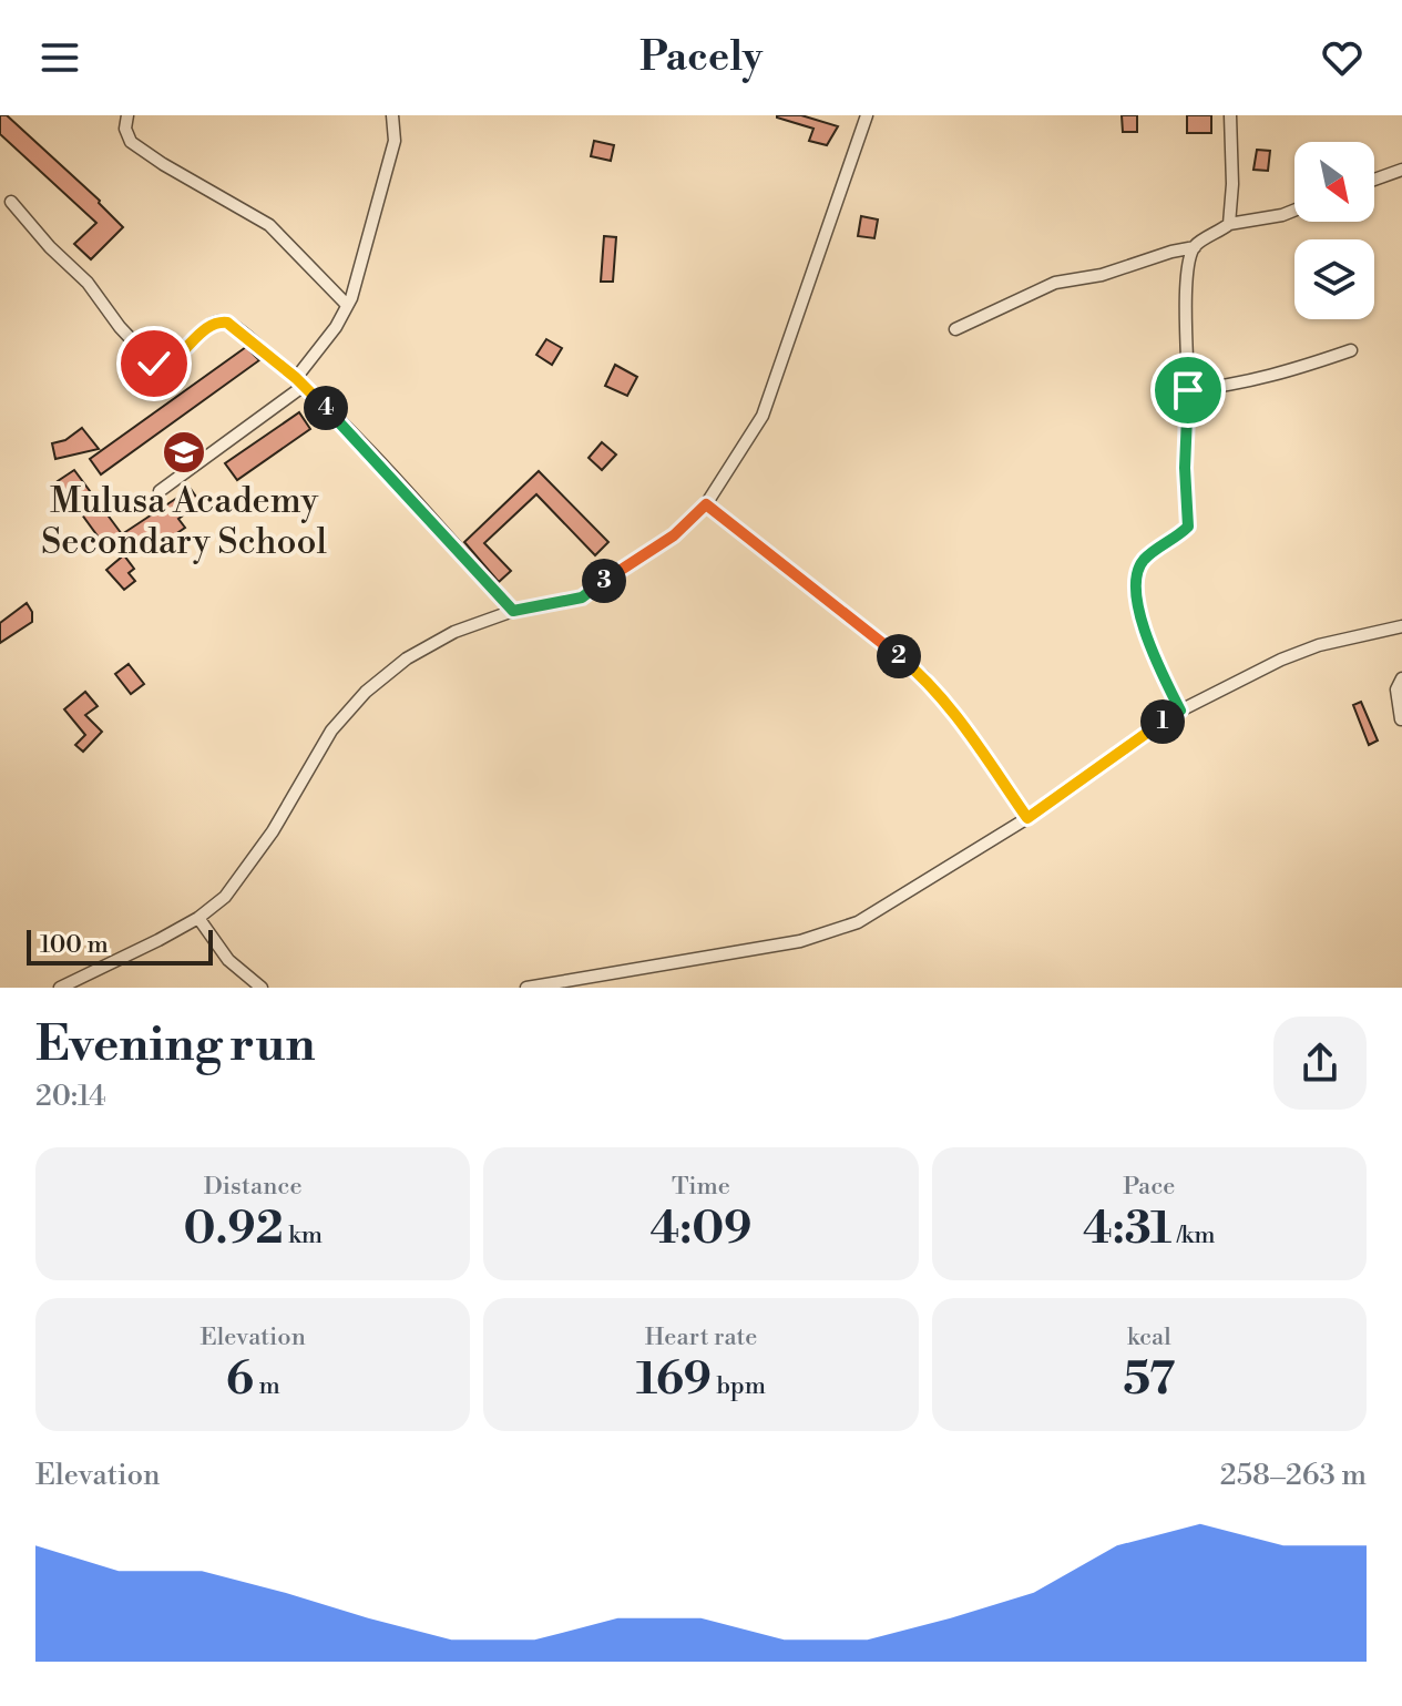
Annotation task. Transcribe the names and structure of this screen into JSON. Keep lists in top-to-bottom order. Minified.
{"places":{"school or university":["Mulusa Academy Secondary School"]},"scale_bar":"100 m","north":"bottom right","page":{"header":"Pacely","pins":["4","3","2","1"],"scale":"100 m","heading":["Evening run","20:14"],"stats":[["Distance","0.92 km"],["Time","4:09"],["Pace","4:31 /km"],["Elevation","6 m"],["Heart rate","169 bpm"],["kcal","57"]],"chart":["Elevation","258–263 m"]}}
